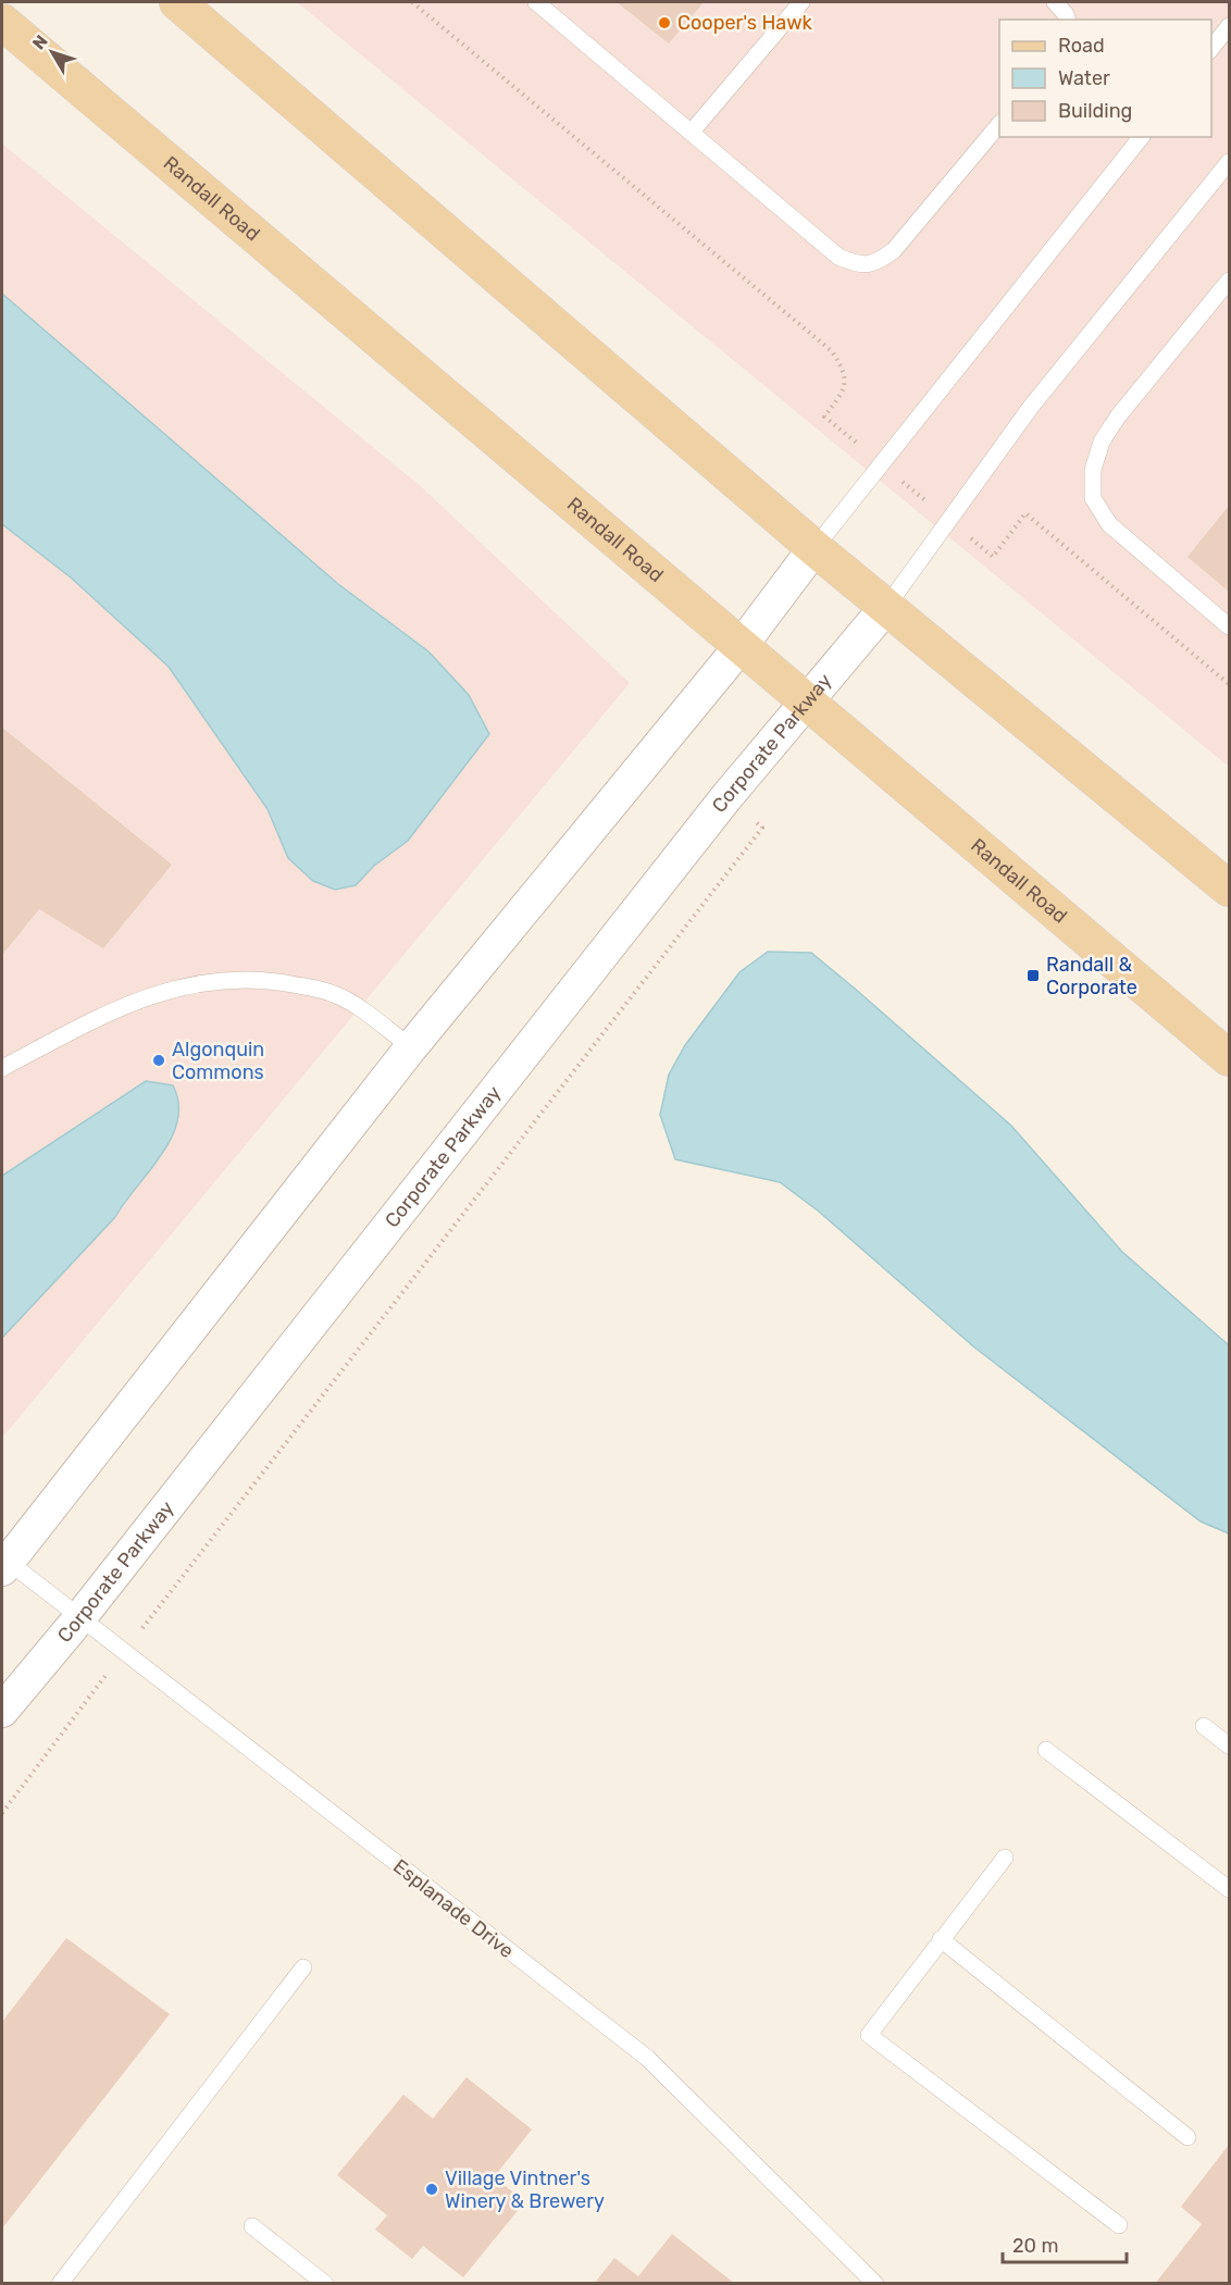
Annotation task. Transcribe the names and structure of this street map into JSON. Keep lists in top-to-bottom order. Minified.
{"streets":{"main road":["Randall Road"],"street":["Corporate Parkway"],"lane":["Esplanade Drive"]},"crossings":[["Randall Road","Corporate Parkway"],["Corporate Parkway","Esplanade Drive"]],"places":{"other":["Cooper's Hawk","Algonquin Commons","Village Vintner's Winery & Brewery"],"transit":["Randall & Corporate"]},"legend":["Road","Water","Building"],"scale_bar":"20 m","north":"top left"}
